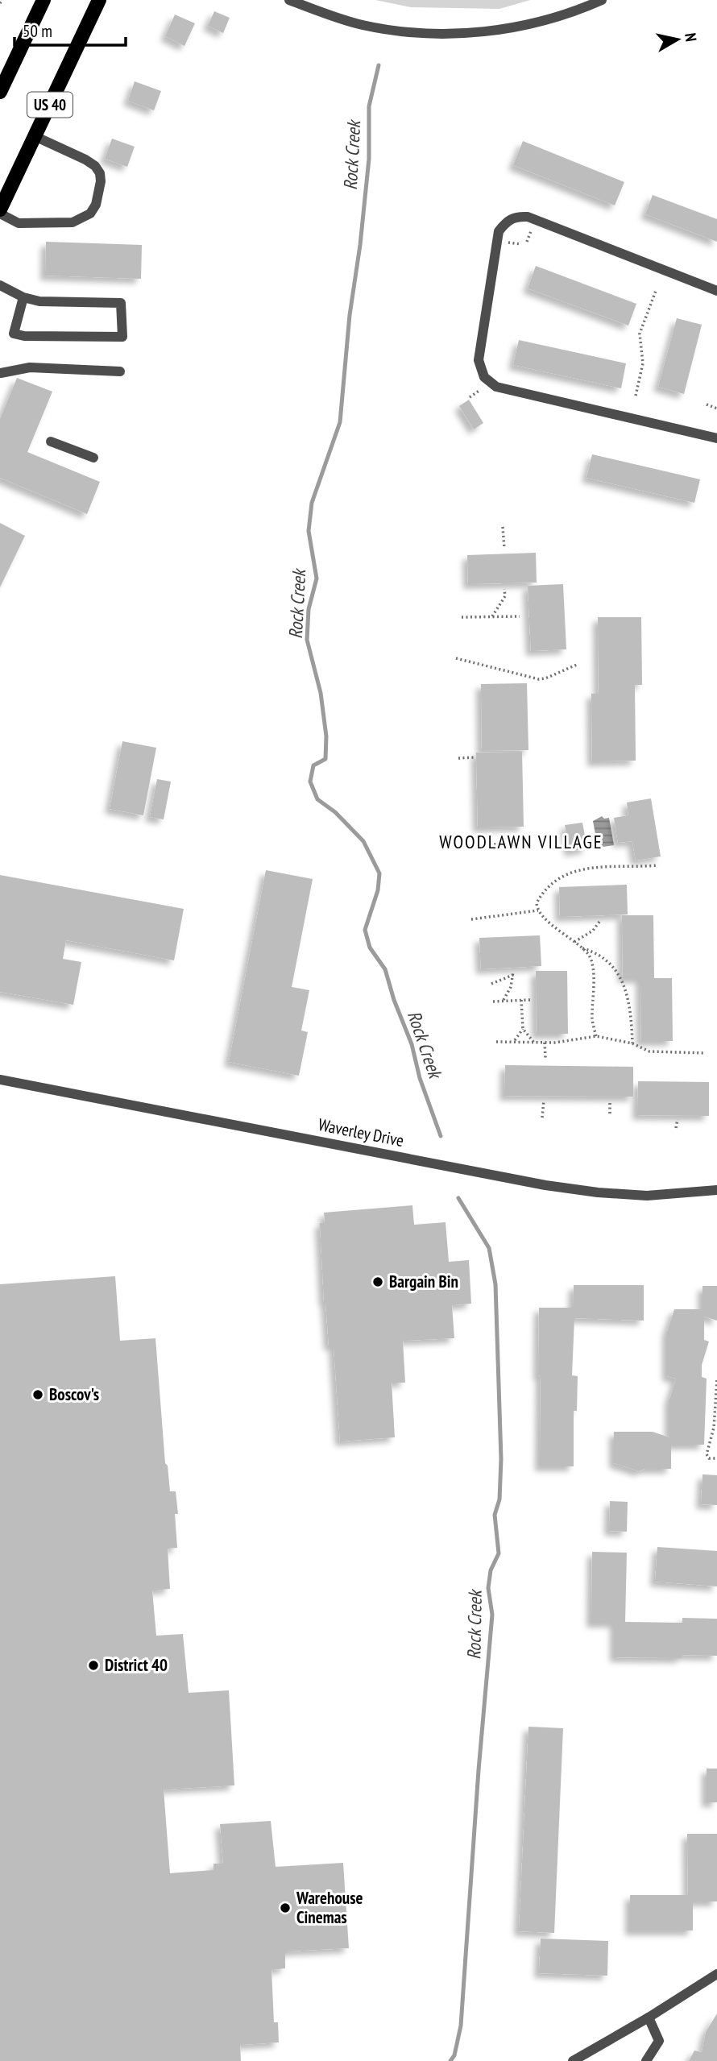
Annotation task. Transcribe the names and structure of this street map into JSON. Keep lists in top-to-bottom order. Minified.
{"streets":{"main road":["US 40"],"street":["Waverley Drive"]},"districts":["WOODLAWN VILLAGE"],"water":["Rock Creek"],"places":["Bargain Bin","Boscov's","District 40","Warehouse Cinemas"],"scale_bar":"50 m","north":"right"}
